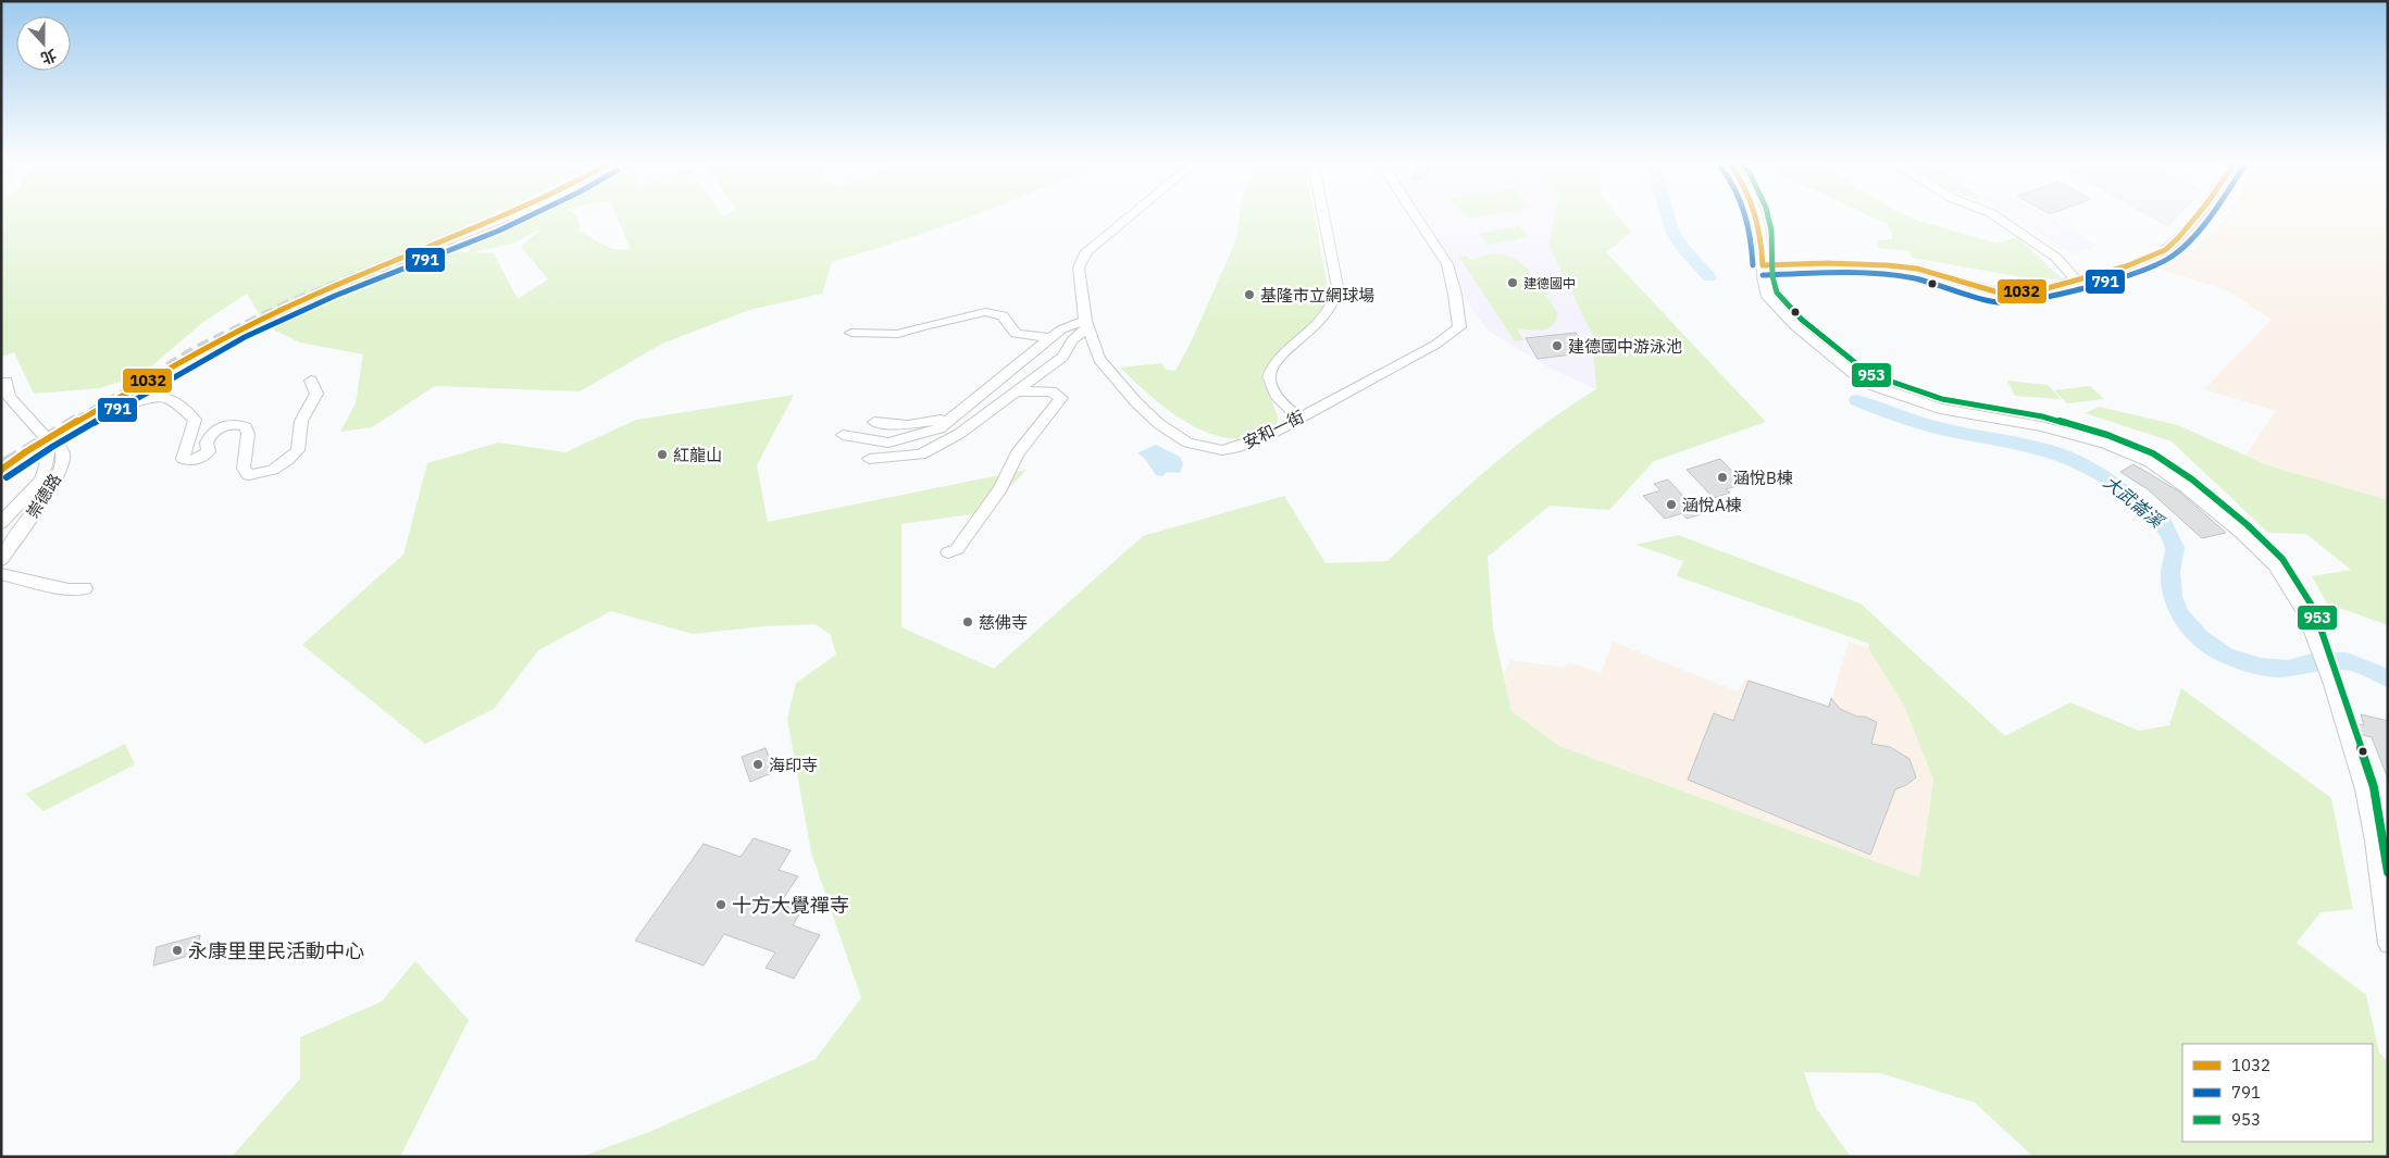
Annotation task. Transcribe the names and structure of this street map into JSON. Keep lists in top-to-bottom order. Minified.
{"streets":{"street":["安和一街","崇德路"]},"water":["大武崙溪"],"places":["建德國中","基隆市立網球場","建德國中游泳池","紅龍山","涵悅B棟","涵悅A棟","慈佛寺","海印寺","十方大覺禪寺","永康里里民活動中心"],"lines":["transit line 1032","transit line 791","transit line 953"],"legend":["1032","791","953"],"north":"bottom"}
